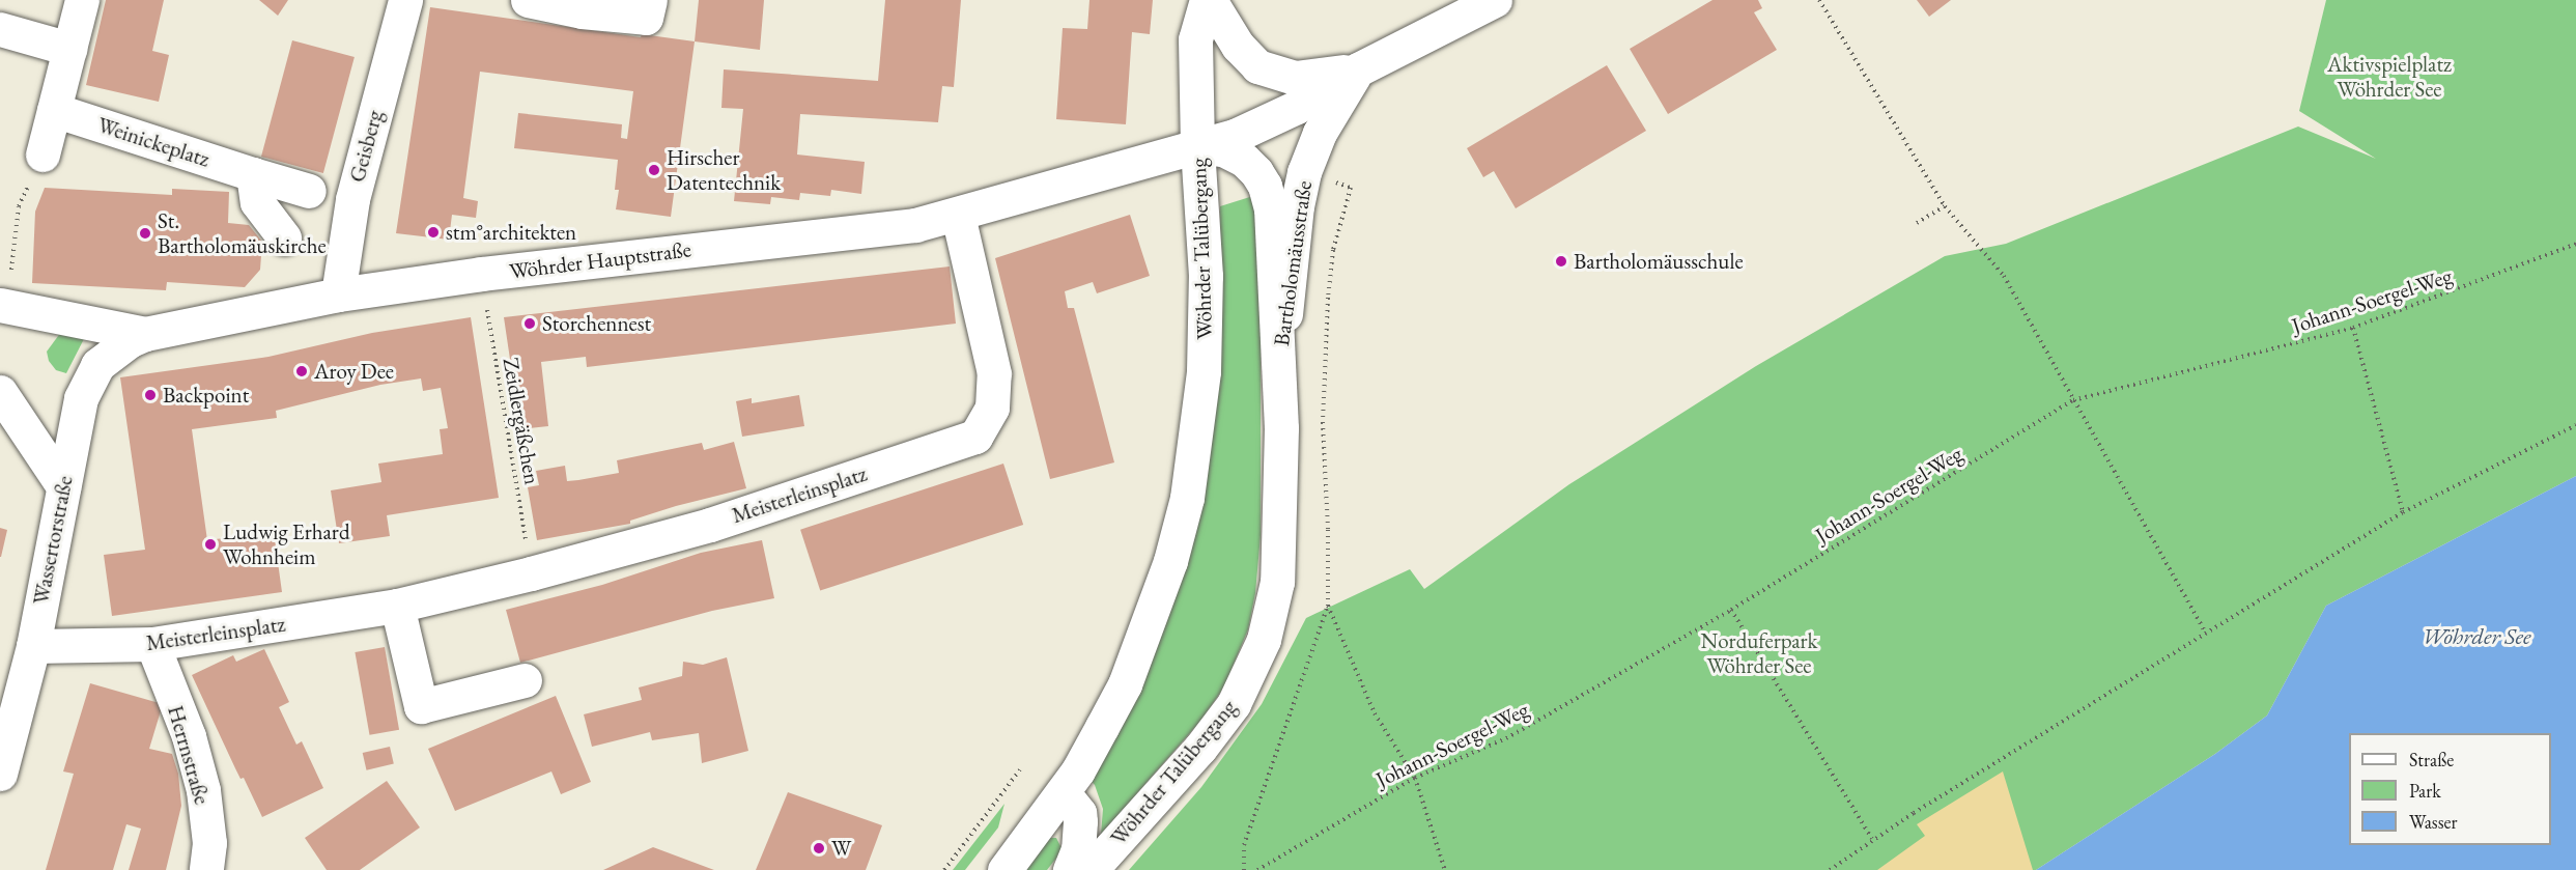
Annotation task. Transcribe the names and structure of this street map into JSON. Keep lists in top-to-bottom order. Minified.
{"streets":{"street":["Weinickeplatz","Geisberg","Wöhrder Talübergang","Wöhrder Hauptstraße","Bartholomäusstraße","Meisterleinsplatz","Wassertorstraße","Herrnstraße"],"path":["Johann-Soergel-Weg","Zeidlergäßchen"]},"crossings":[["Geisberg","Wöhrder Hauptstraße"],["Wöhrder Talübergang","Wöhrder Hauptstraße"],["Wöhrder Talübergang","Bartholomäusstraße"],["Wöhrder Hauptstraße","Zeidlergäßchen"],["Wöhrder Hauptstraße","Meisterleinsplatz"],["Wöhrder Hauptstraße","Wassertorstraße"],["Zeidlergäßchen","Meisterleinsplatz"],["Meisterleinsplatz","Wassertorstraße"],["Meisterleinsplatz","Herrnstraße"]],"water":["Wöhrder See"],"parks":["Aktivspielplatz Wöhrder See","Norduferpark Wöhrder See"],"places":["Hirscher Datentechnik","stm°architekten","St. Bartholomäuskirche","Bartholomäusschule","Storchennest","Aroy Dee","Backpoint","Ludwig Erhard Wohnheim","W"],"legend":["Straße","Park","Wasser"]}
